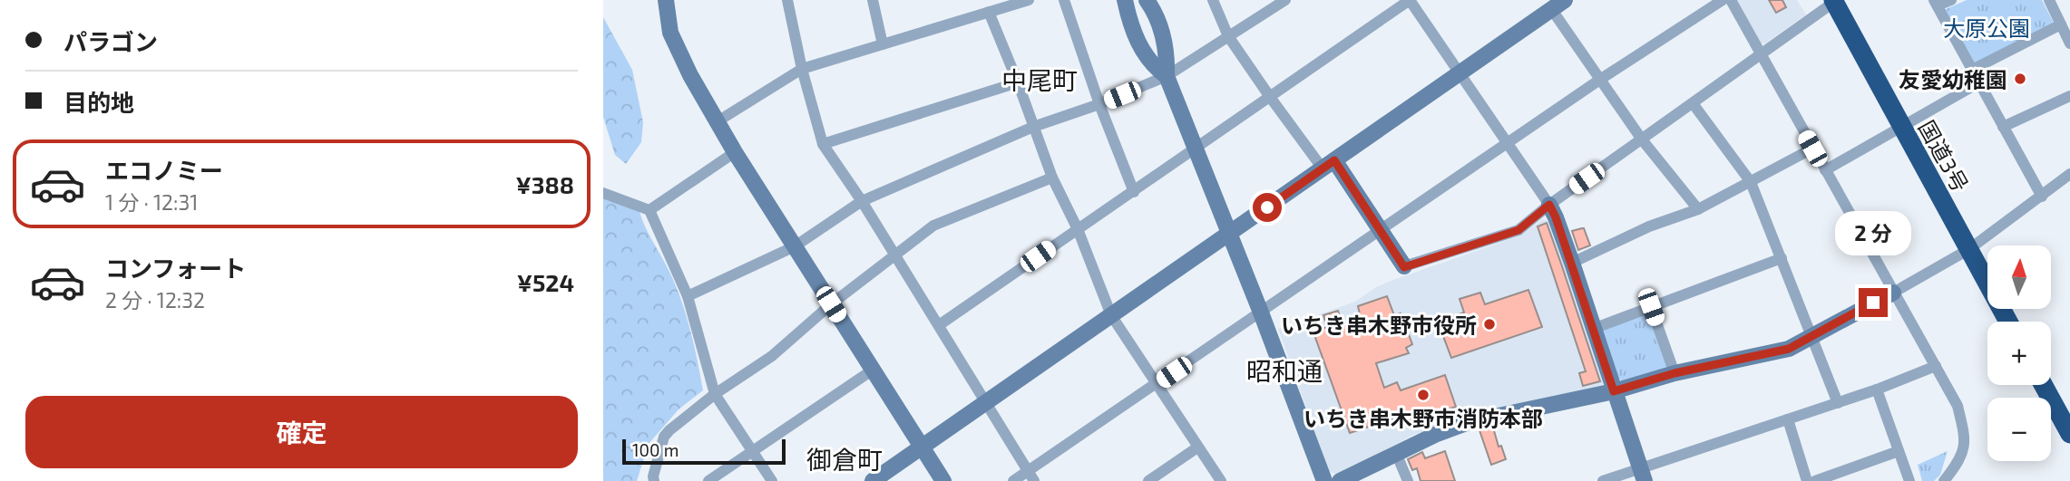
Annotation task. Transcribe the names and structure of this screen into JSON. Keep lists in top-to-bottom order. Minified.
{"streets":{"highway":["国道3号"]},"districts":["中尾町","昭和通","御倉町"],"parks":["大原公園"],"places":["友愛幼稚園","いちき串木野市役所","いちき串木野市消防本部"],"scale_bar":"100 m","north":"top","page":{"banner":["パラゴン","目的地"],"list":[{"name":"エコノミー","note":"1 分 · 12:31","value":"¥388"},{"name":"コンフォート","note":"2 分 · 12:32","value":"¥524"}],"bubble":"2 分","map_buttons":["+","−"],"buttons":"確定","scale":"100 m"}}
